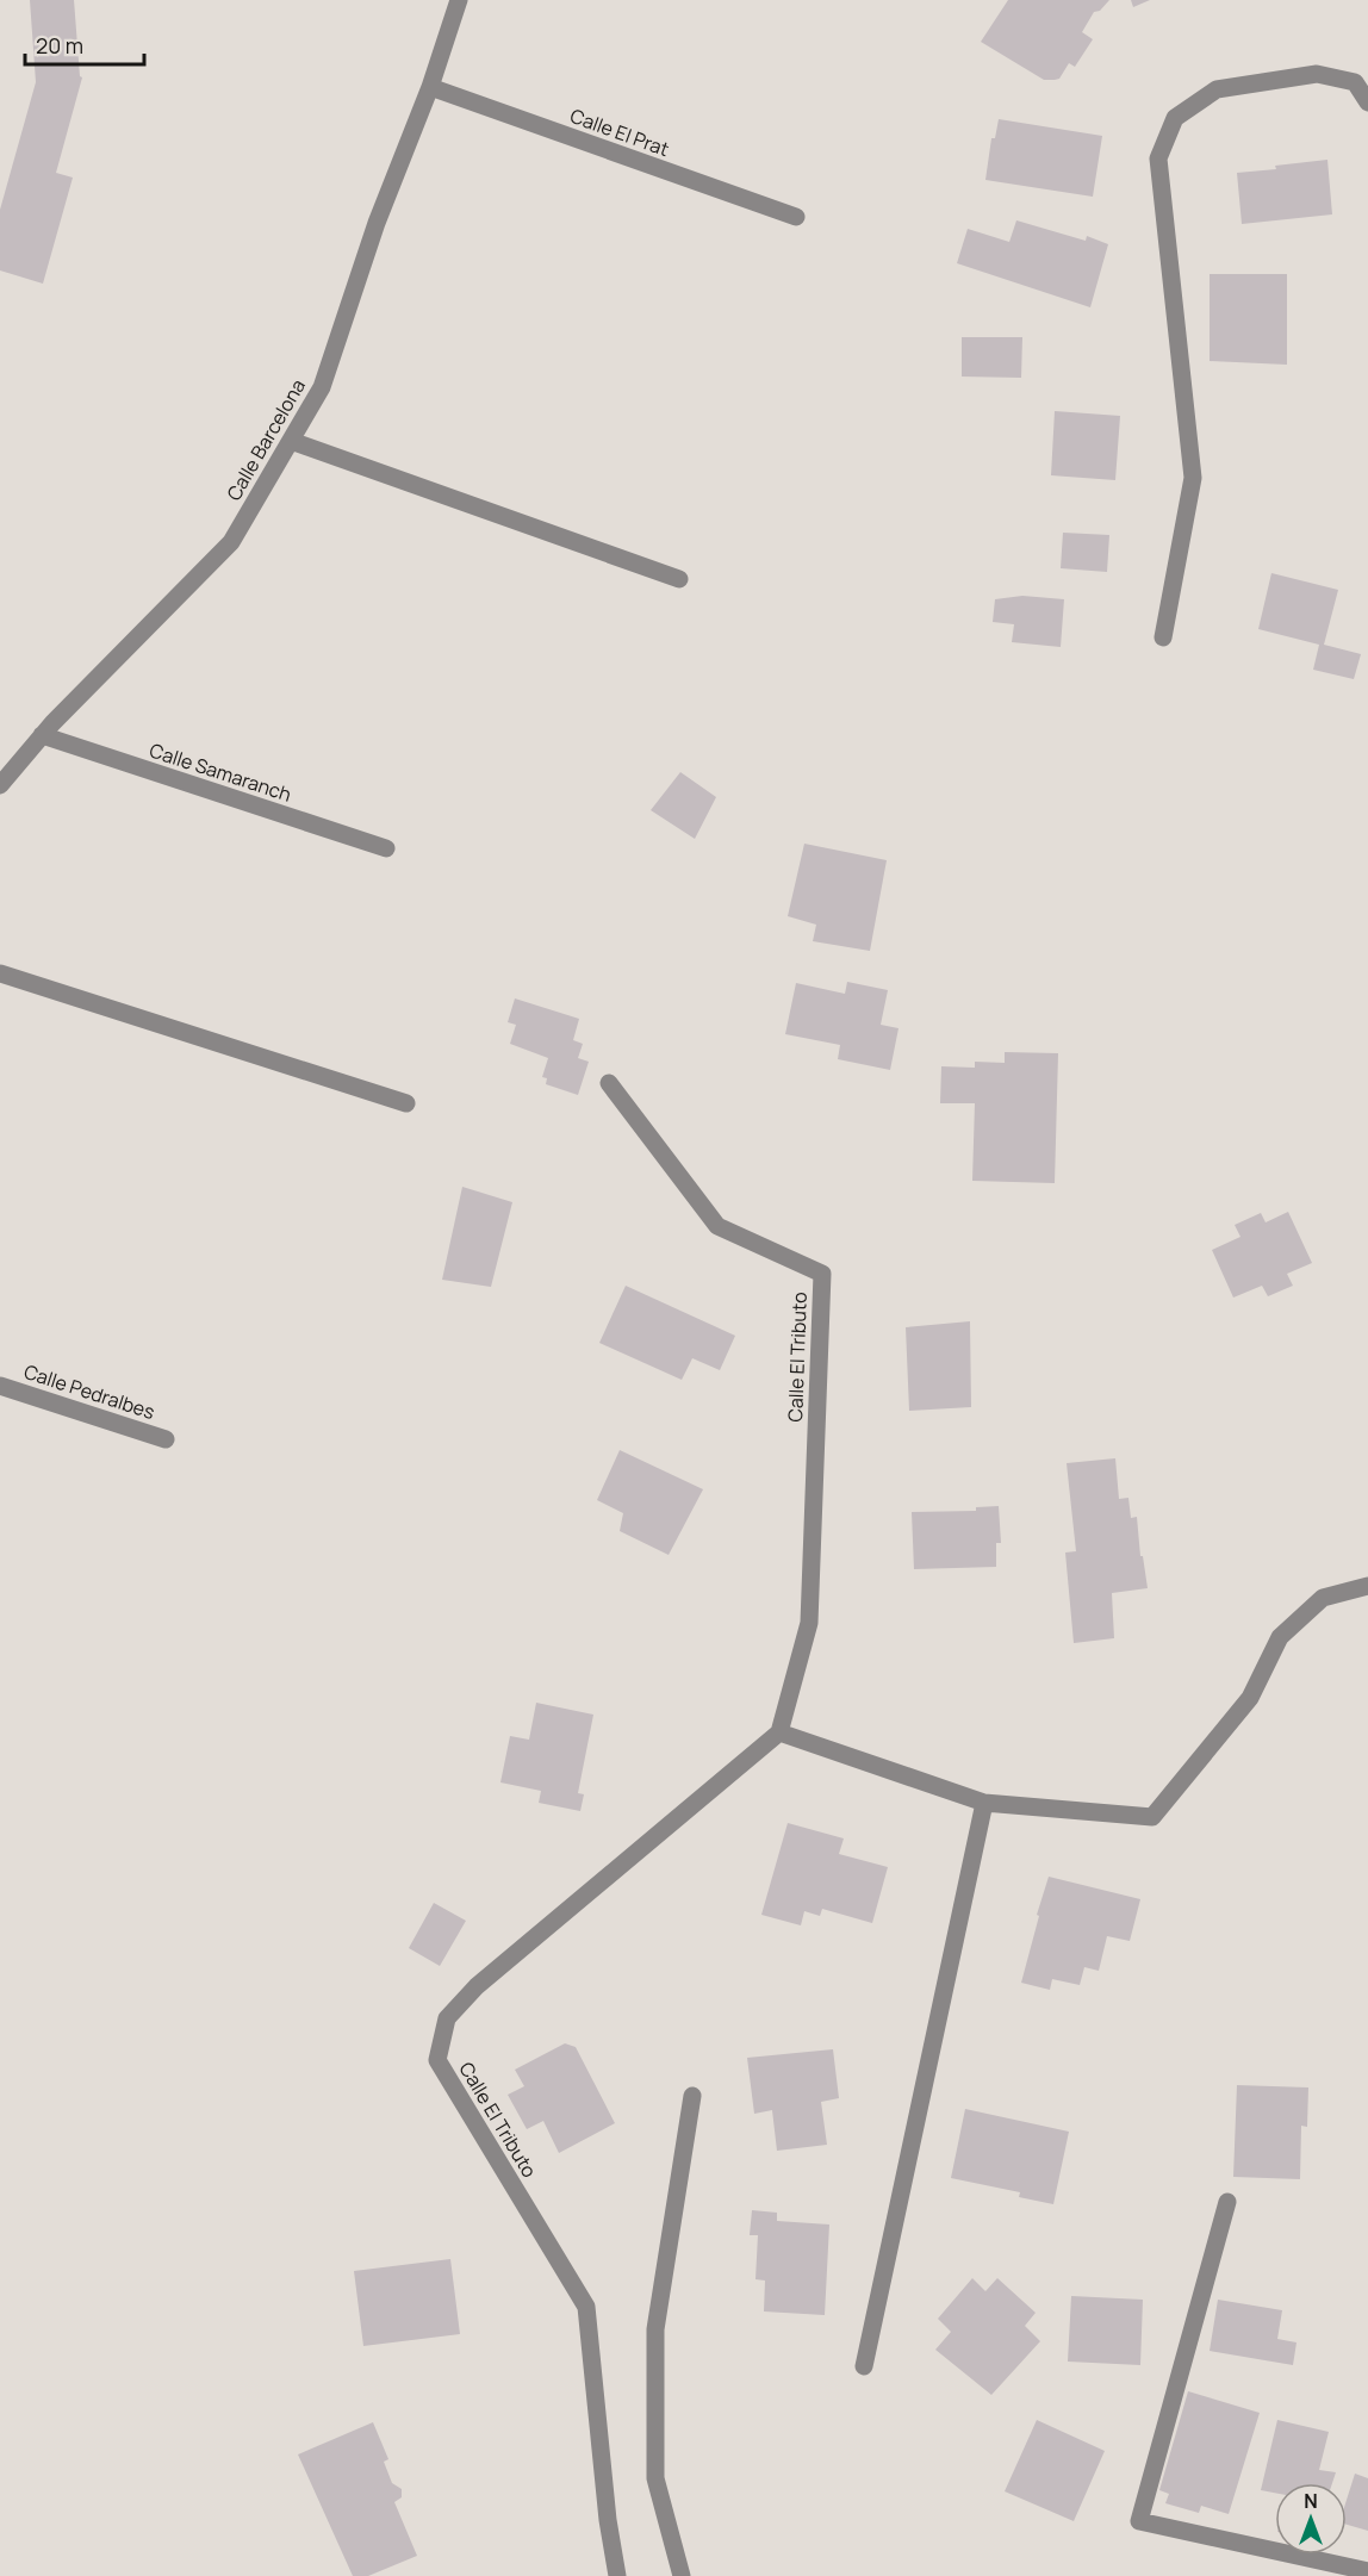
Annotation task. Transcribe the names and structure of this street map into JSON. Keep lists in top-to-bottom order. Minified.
{"streets":{"street":["Calle El Prat","Calle Barcelona","Calle Samaranch","Calle El Tributo","Calle Pedralbes"]},"crossings":[["Calle El Prat","Calle Barcelona"],["Calle Barcelona","Calle Samaranch"]],"scale_bar":"20 m","north":"top"}
